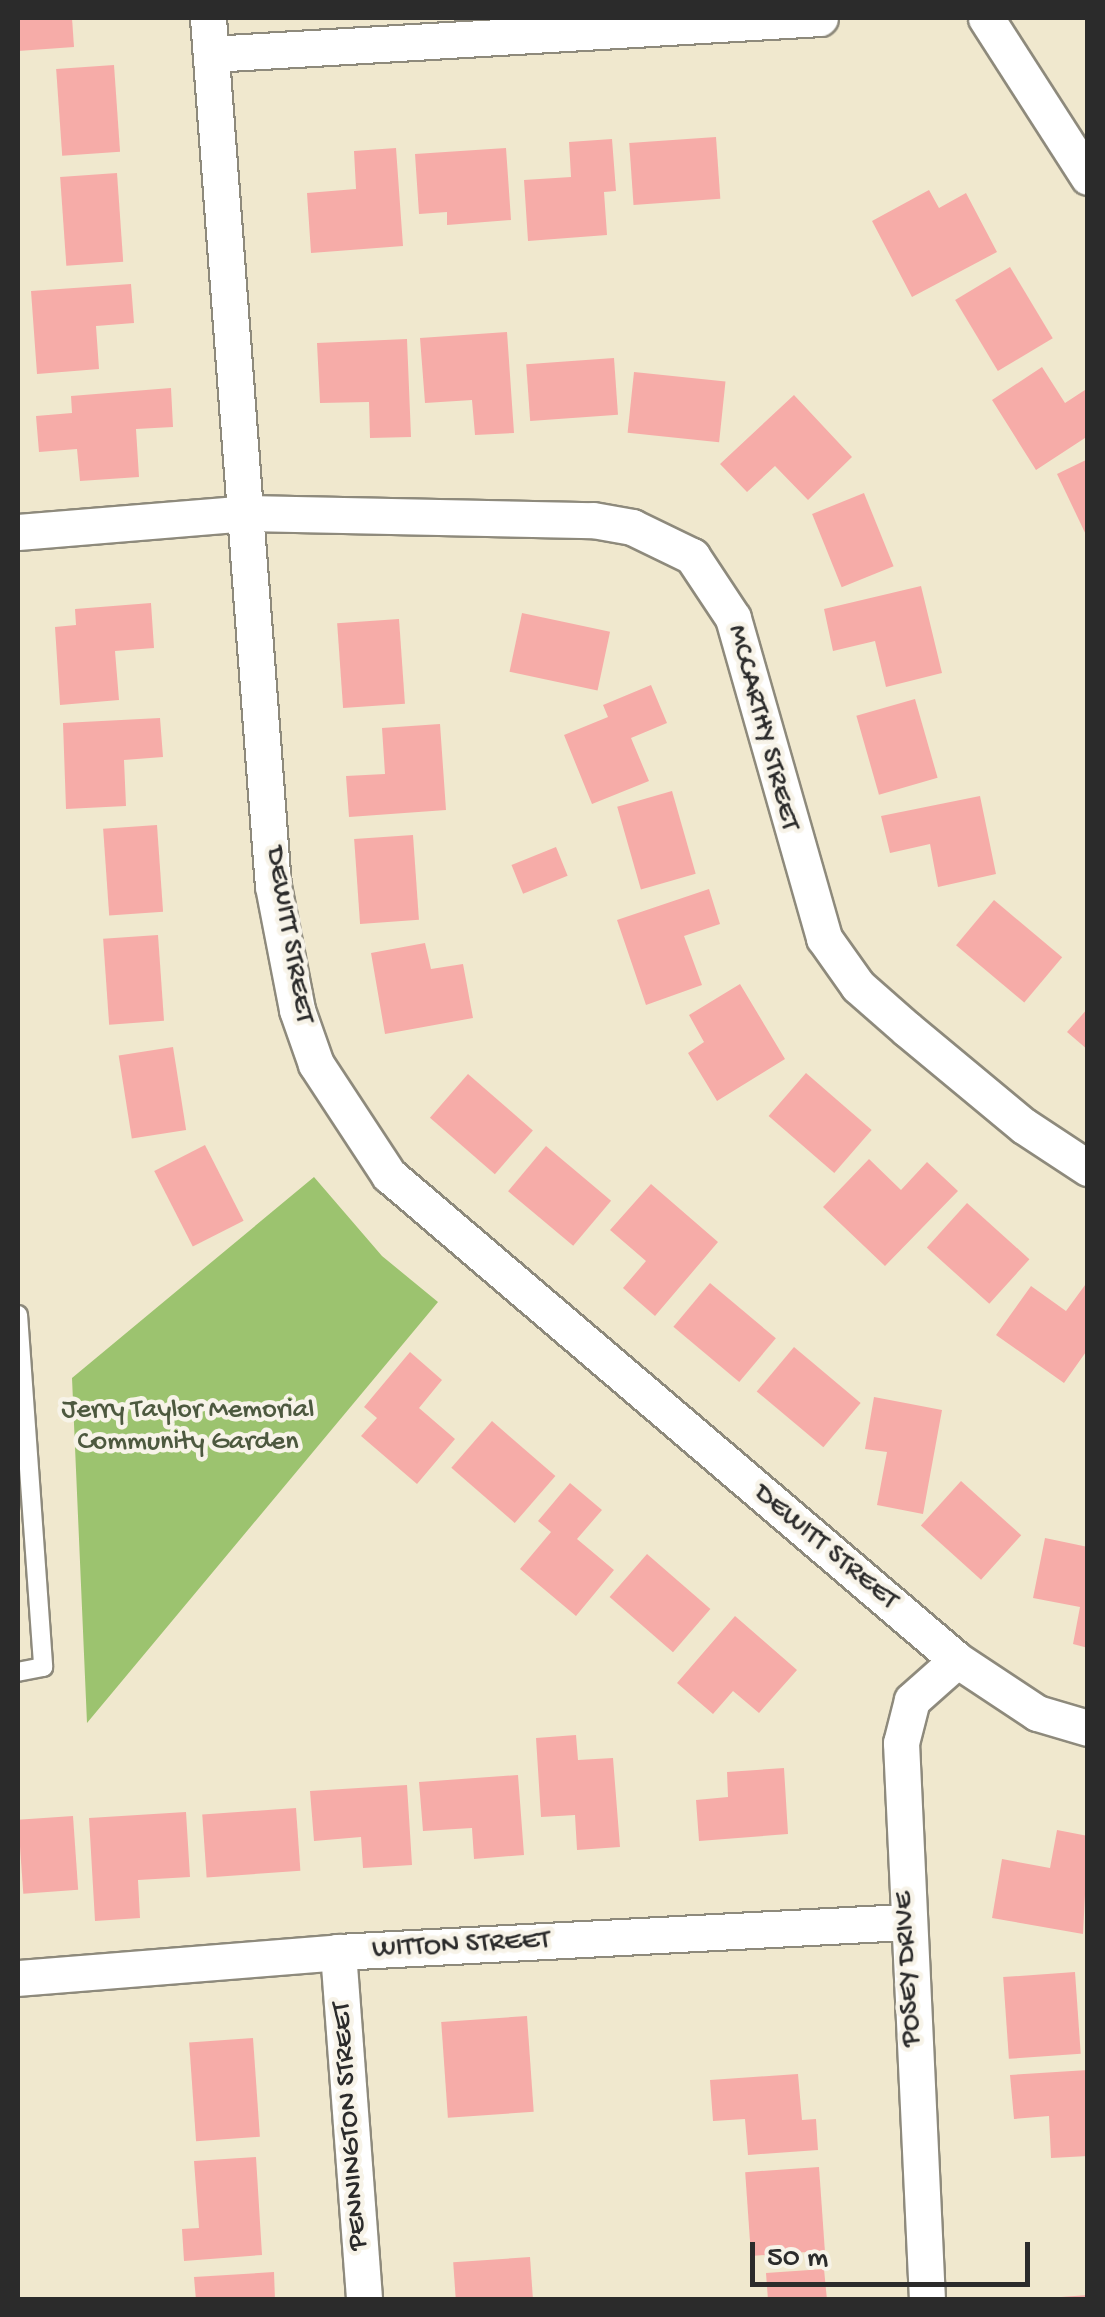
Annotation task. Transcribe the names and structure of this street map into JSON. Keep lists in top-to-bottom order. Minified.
{"streets":{"street":["MCCARTHY STREET","DEWITT STREET","WITTON STREET","POSEY DRIVE","PENNINGTON STREET"]},"crossings":[["MCCARTHY STREET","DEWITT STREET"],["DEWITT STREET","POSEY DRIVE"],["WITTON STREET","POSEY DRIVE"],["WITTON STREET","PENNINGTON STREET"]],"parks":["Jerry Taylor Memorial Community Garden"],"scale_bar":"50 m"}
